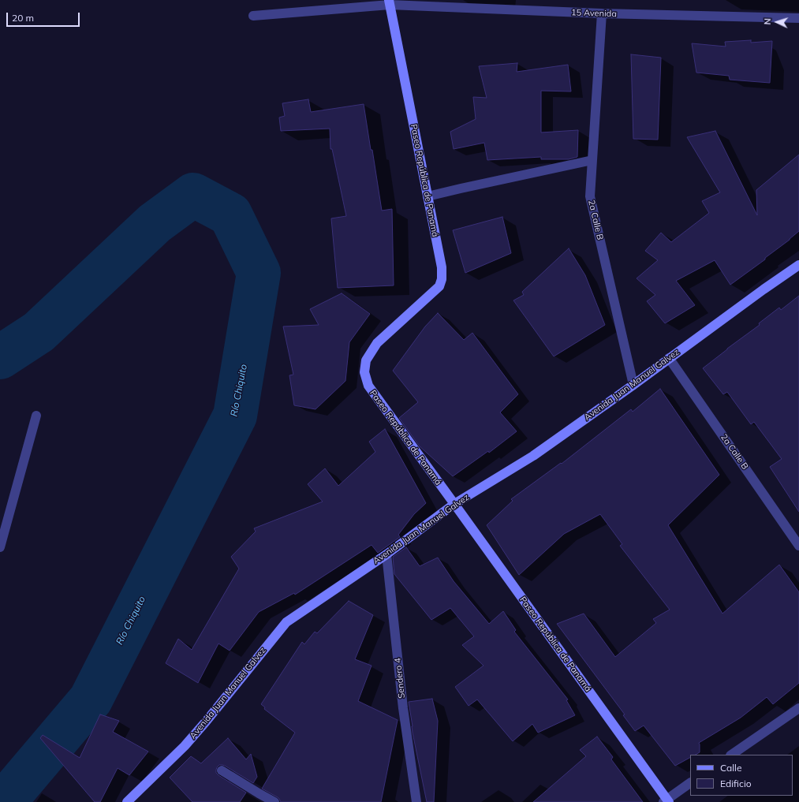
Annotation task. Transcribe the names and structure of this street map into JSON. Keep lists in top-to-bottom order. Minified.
{"streets":{"street":["15 Avenida","Paseo República de Panamá","2a Calle B","Avenida Juan Manuel Galvez","Sendero 4"]},"crossings":[["15 Avenida","Paseo República de Panamá"],["15 Avenida","2a Calle B"],["Paseo República de Panamá","Avenida Juan Manuel Galvez"],["2a Calle B","Avenida Juan Manuel Galvez"],["Avenida Juan Manuel Galvez","Sendero 4"]],"water":["Río Chiquito"],"legend":["Calle","Edificio"],"scale_bar":"20 m","north":"left"}
